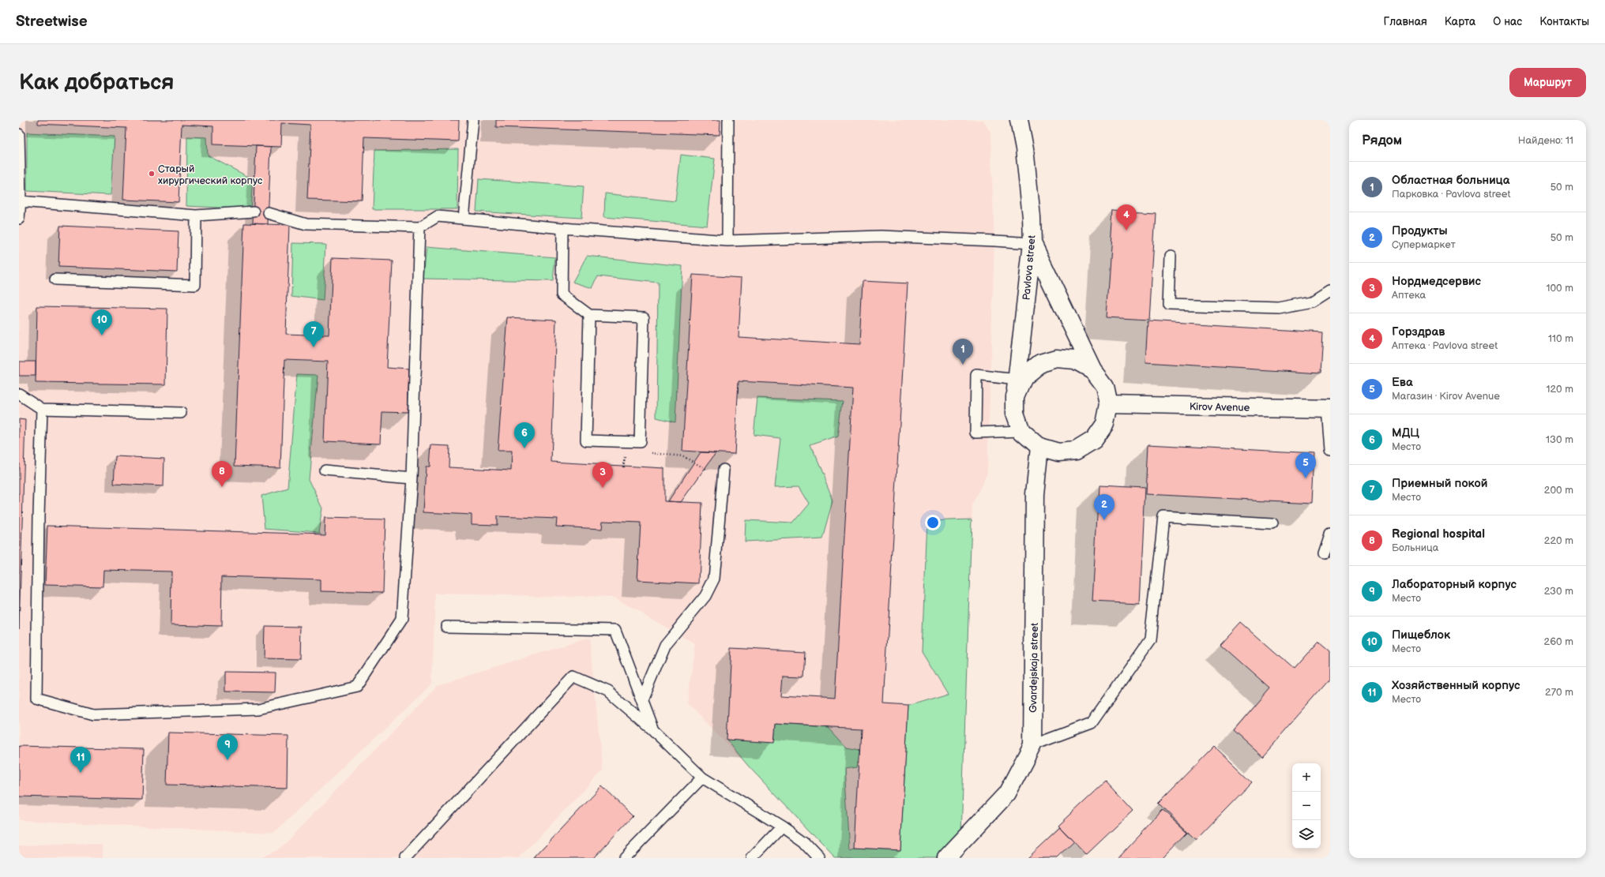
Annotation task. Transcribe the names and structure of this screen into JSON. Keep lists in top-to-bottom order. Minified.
{"streets":{"street":["Pavlova street","Kirov Avenue","Gvardejskaja street"]},"crossings":[["Pavlova street","Kirov Avenue"],["Pavlova street","Gvardejskaja street"],["Kirov Avenue","Gvardejskaja street"]],"places":["Старый хирургический корпус"],"page":{"header":"Streetwise","nav":["Главная","Карта","О нас","Контакты"],"buttons":"Маршрут","title":"Как добраться","heading":["Рядом","Найдено: 11"],"list":[{"mark":"1","name":"Областная больница","note":"Парковка · Pavlova street","value":"50 m"},{"mark":"2","name":"Продукты","note":"Супермаркет","value":"50 m"},{"mark":"3","name":"Нордмедсервис","note":"Аптека","value":"100 m"},{"mark":"4","name":"Горздрав","note":"Аптека · Pavlova street","value":"110 m"},{"mark":"5","name":"Ева","note":"Магазин · Kirov Avenue","value":"120 m"},{"mark":"6","name":"МДЦ","note":"Место","value":"130 m"},{"mark":"7","name":"Приемный покой","note":"Место","value":"200 m"},{"mark":"8","name":"Regional hospital","note":"Больница","value":"220 m"},{"mark":"9","name":"Лабораторный корпус","note":"Место","value":"230 m"},{"mark":"10","name":"Пищеблок","note":"Место","value":"260 m"},{"mark":"11","name":"Хозяйственный корпус","note":"Место","value":"270 m"}],"pins":["4","10","7","1","6","5","8","3","2","9","11"],"map_buttons":["+","−"]}}
